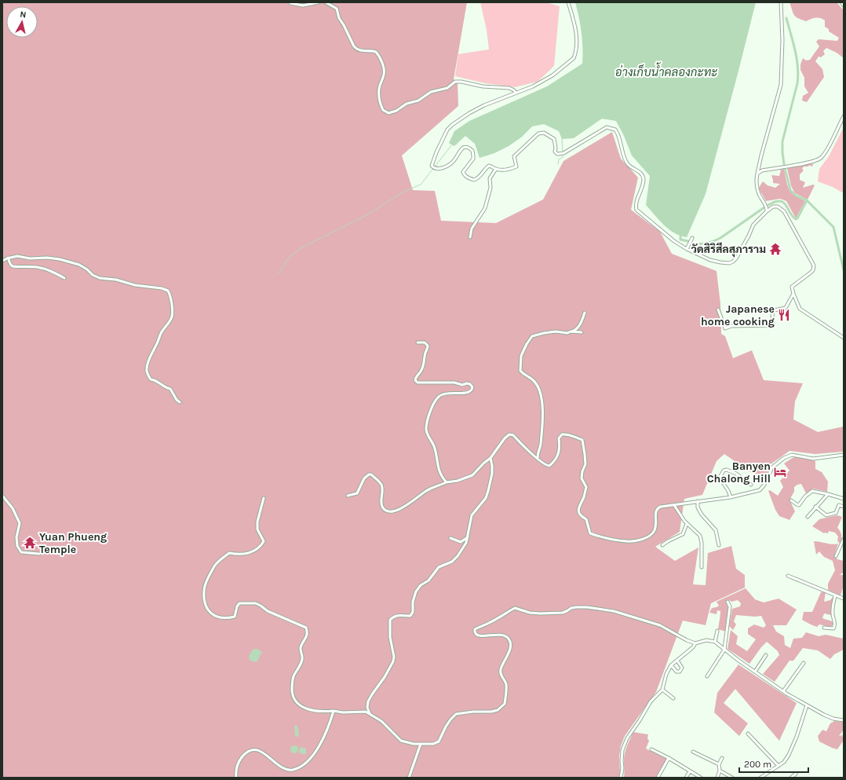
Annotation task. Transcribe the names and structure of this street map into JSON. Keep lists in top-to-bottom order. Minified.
{"water":["อ่างเก็บน้ำคลองกะทะ"],"places":{"temple":["วัดสิริสีลสุภาราม","Yuan Phueng Temple"],"restaurant":["Japanese home cooking"],"hotel":["Banyen Chalong Hill"]},"scale_bar":"200 m","north":"top"}
